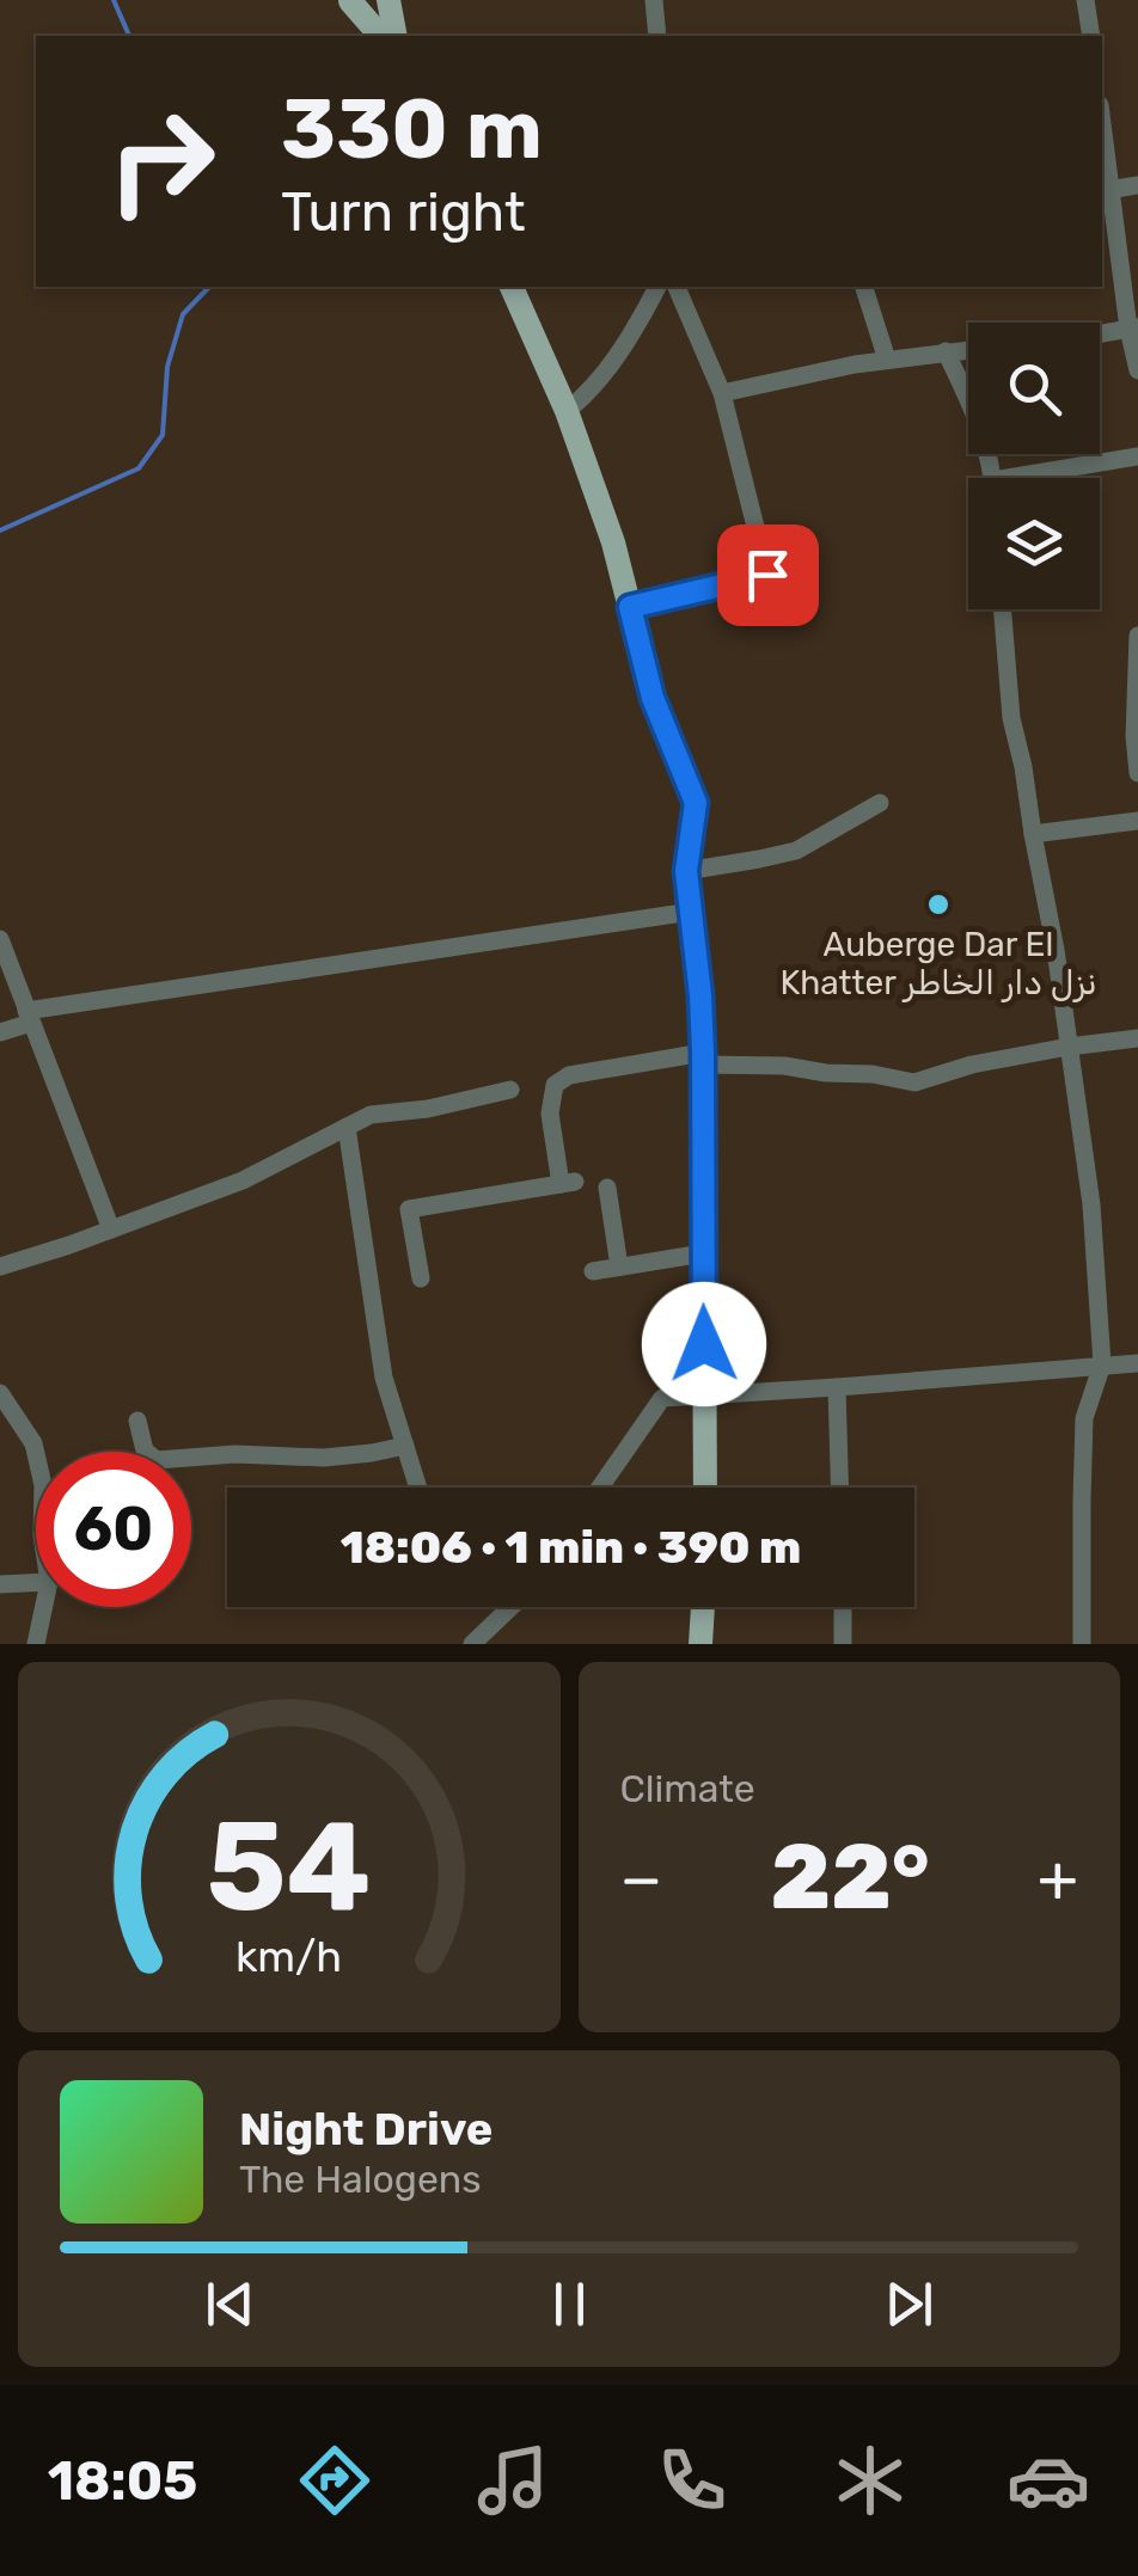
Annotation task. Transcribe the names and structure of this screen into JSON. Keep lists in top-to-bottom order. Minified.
{"places":["Auberge Dar El Khatter نزل دار الخاطر"],"page":{"turn":["330 m","Turn right"],"limit":"60","trip":"18:06 · 1 min · 390 m","tile":"Climate","heat":["−","22°","+"],"song":["Night Drive","The Halogens"],"tabs":"18:05","gauge":["54","km/h"]}}
